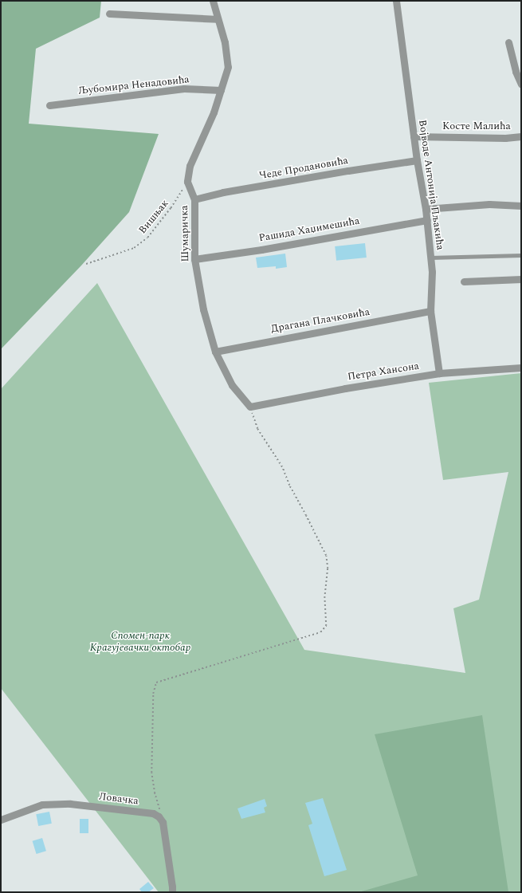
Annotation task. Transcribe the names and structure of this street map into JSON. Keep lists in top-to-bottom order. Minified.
{"streets":{"street":["Љубомира Ненадовића","Косте Малића","Чеде Продановића","Војводе Антонија Пљакића","Рашида Хаџимешића","Шумаричка","Драгана Плачковића","Петра Хансона","Ловачка"],"path":["Вишњак"]},"crossings":[["Косте Малића","Војводе Антонија Пљакића"],["Чеде Продановића","Војводе Антонија Пљакића"],["Чеде Продановића","Шумаричка"],["Војводе Антонија Пљакића","Рашида Хаџимешића"],["Војводе Антонија Пљакића","Драгана Плачковића"],["Војводе Антонија Пљакића","Петра Хансона"],["Вишњак","Шумаричка"],["Рашида Хаџимешића","Шумаричка"],["Шумаричка","Драгана Плачковића"],["Шумаричка","Петра Хансона"]],"parks":["Спомен-парк Крагујевачки октобар"]}
